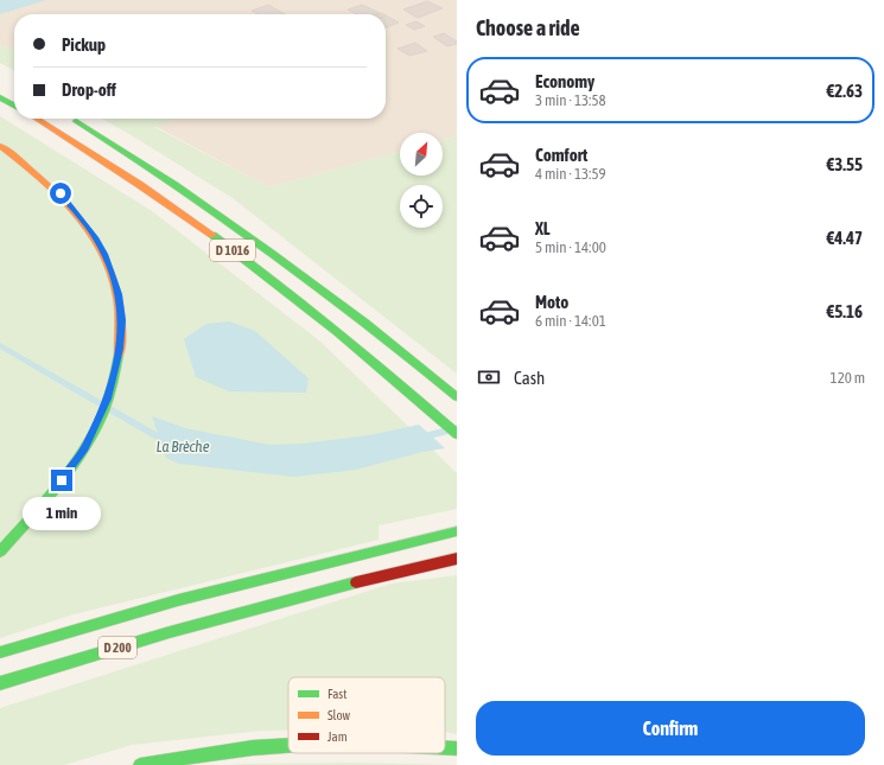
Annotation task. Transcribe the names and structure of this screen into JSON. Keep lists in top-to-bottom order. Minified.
{"streets":{"main road":["D 1016","D 200"]},"water":["La Brèche"],"legend":["Fast","Slow","Jam"],"north":"top right","page":{"heading":"Choose a ride","banner":["Pickup","Drop-off"],"list":[{"name":"Economy","note":"3 min · 13:58","value":"€2.63"},{"name":"Comfort","note":"4 min · 13:59","value":"€3.55"},{"name":"XL","note":"5 min · 14:00","value":"€4.47"},{"name":"Moto","note":"6 min · 14:01","value":"€5.16"}],"pay":["Cash","120 m"],"bubble":"1 min","buttons":"Confirm"}}
